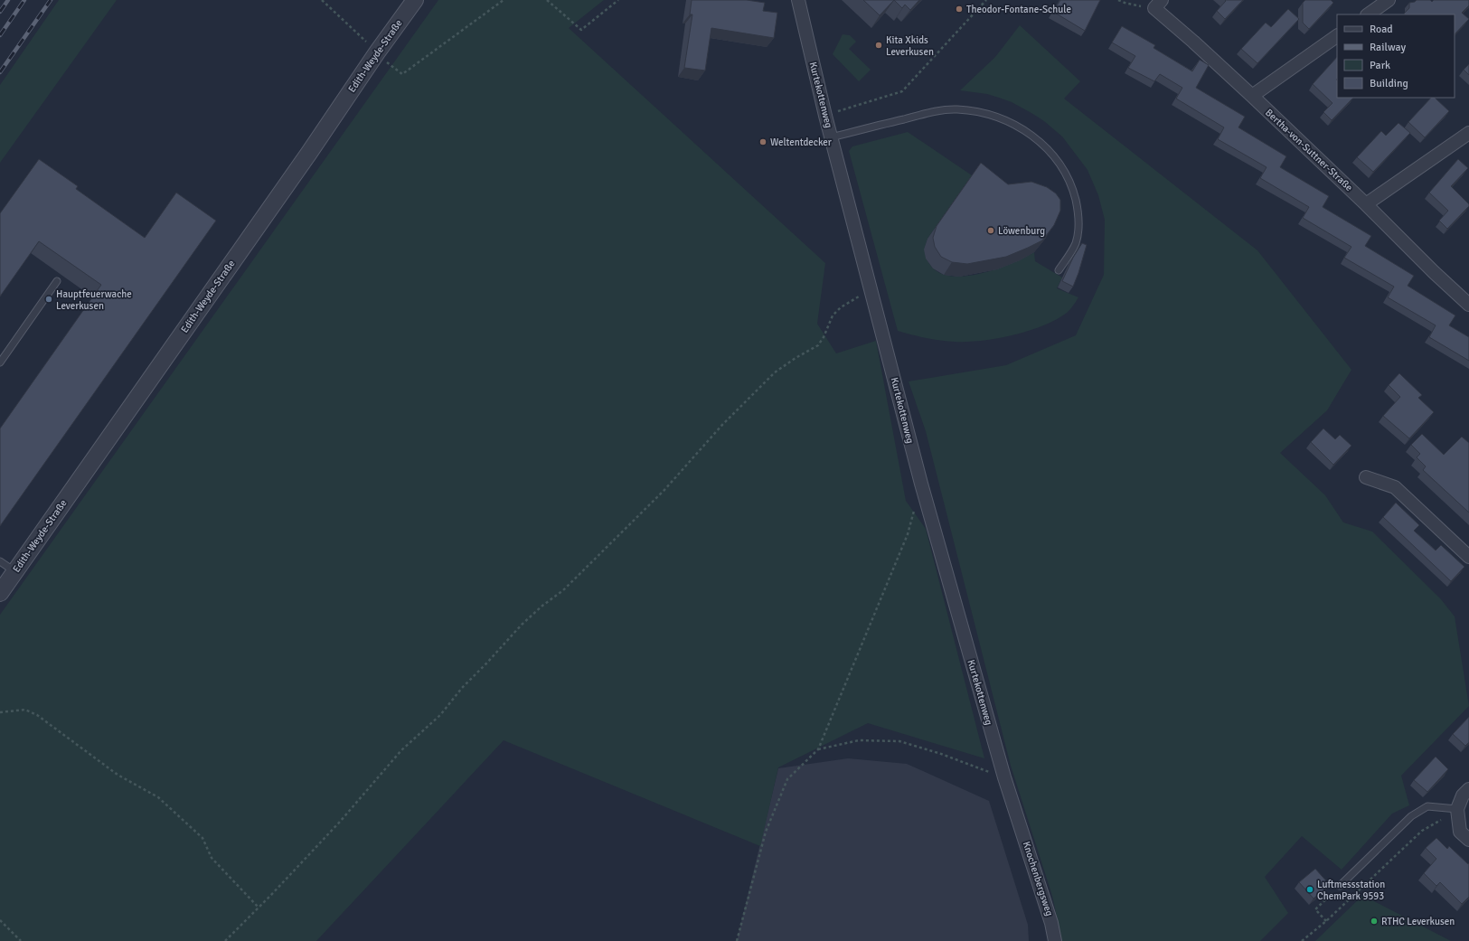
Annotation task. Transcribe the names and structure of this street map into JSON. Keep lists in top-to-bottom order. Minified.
{"streets":{"street":["Edith-Weyde-Straße","Kurtekottenweg","Bertha-von-Suttner-Straße","Knochenbergsweg"]},"crossings":[["Kurtekottenweg","Knochenbergsweg"]],"places":["Theodor-Fontane-Schule","Kita Xkids Leverkusen","Weltentdecker","Löwenburg","Hauptfeuerwache Leverkusen","Luftmessstation ChemPark 9593","RTHC Leverkusen"],"legend":["Road","Railway","Park","Building"]}
